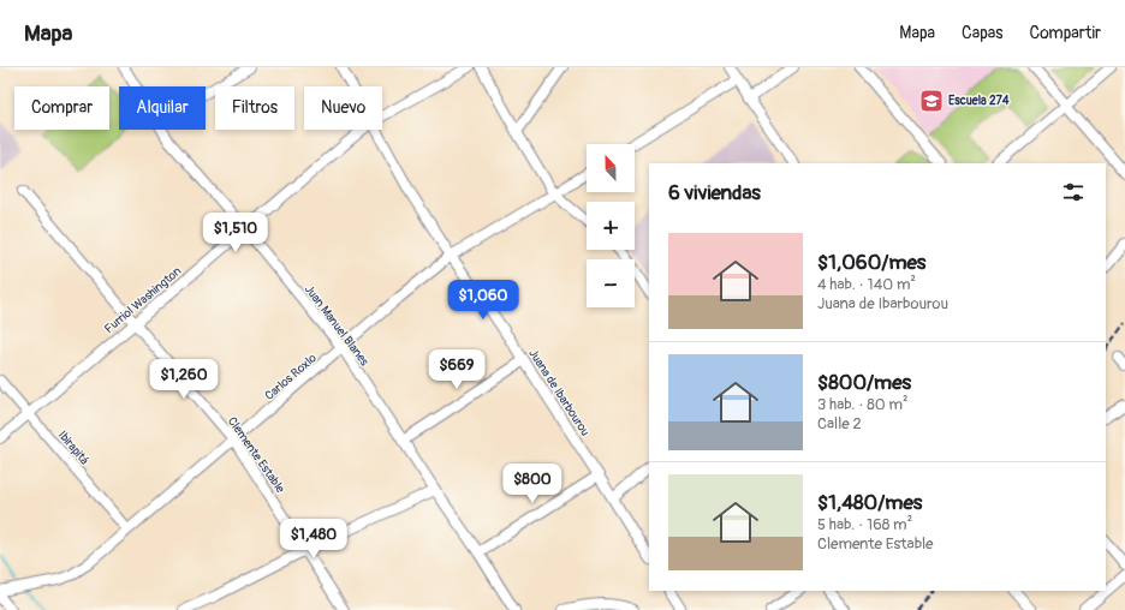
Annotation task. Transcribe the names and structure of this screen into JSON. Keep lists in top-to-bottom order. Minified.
{"streets":{"street":["Furriol Washington","Juan Manuel Blanes","Carlos Roxlo","Juana de Ibarbourou","Ibirapitá","Clemente Estable"]},"crossings":[["Furriol Washington","Juan Manuel Blanes"],["Furriol Washington","Ibirapitá"],["Furriol Washington","Clemente Estable"],["Juan Manuel Blanes","Carlos Roxlo"],["Carlos Roxlo","Juana de Ibarbourou"],["Carlos Roxlo","Ibirapitá"],["Carlos Roxlo","Clemente Estable"]],"places":{"school or university":["Escuela 274"]},"north":"top","page":{"header":"Mapa","nav":["Mapa","Capas","Compartir"],"chip":["Comprar","Alquilar","Filtros","Nuevo"],"map_buttons":["+","−"],"heading":"6 viviendas","price":["$1,510","$1,060","$669","$1,260","$800","$1,480"],"list":[{"name":"$1,060/mes","note":"4 hab. · 140 m² · Juana de Ibarbourou"},{"name":"$800/mes","note":"3 hab. · 80 m² · Calle 2"},{"name":"$1,480/mes","note":"5 hab. · 168 m² · Clemente Estable"}]}}
